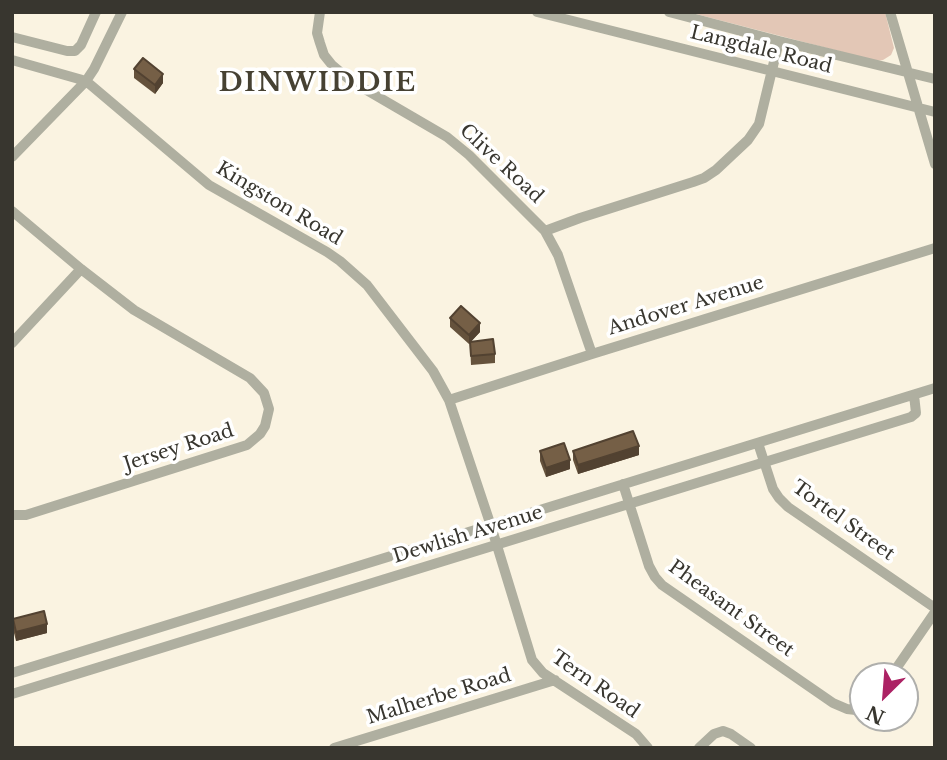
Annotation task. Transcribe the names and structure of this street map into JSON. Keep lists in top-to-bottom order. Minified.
{"streets":{"street":["Langdale Road","Clive Road","Kingston Road","Andover Avenue","Jersey Road","Tortel Street","Dewlish Avenue","Pheasant Street","Tern Road","Malherbe Road"]},"crossings":[["Clive Road","Andover Avenue"],["Kingston Road","Andover Avenue"],["Kingston Road","Dewlish Avenue"],["Kingston Road","Tern Road"],["Tortel Street","Dewlish Avenue"],["Dewlish Avenue","Pheasant Street"],["Dewlish Avenue","Tern Road"],["Tern Road","Malherbe Road"]],"districts":["DINWIDDIE"],"north":"bottom left"}
